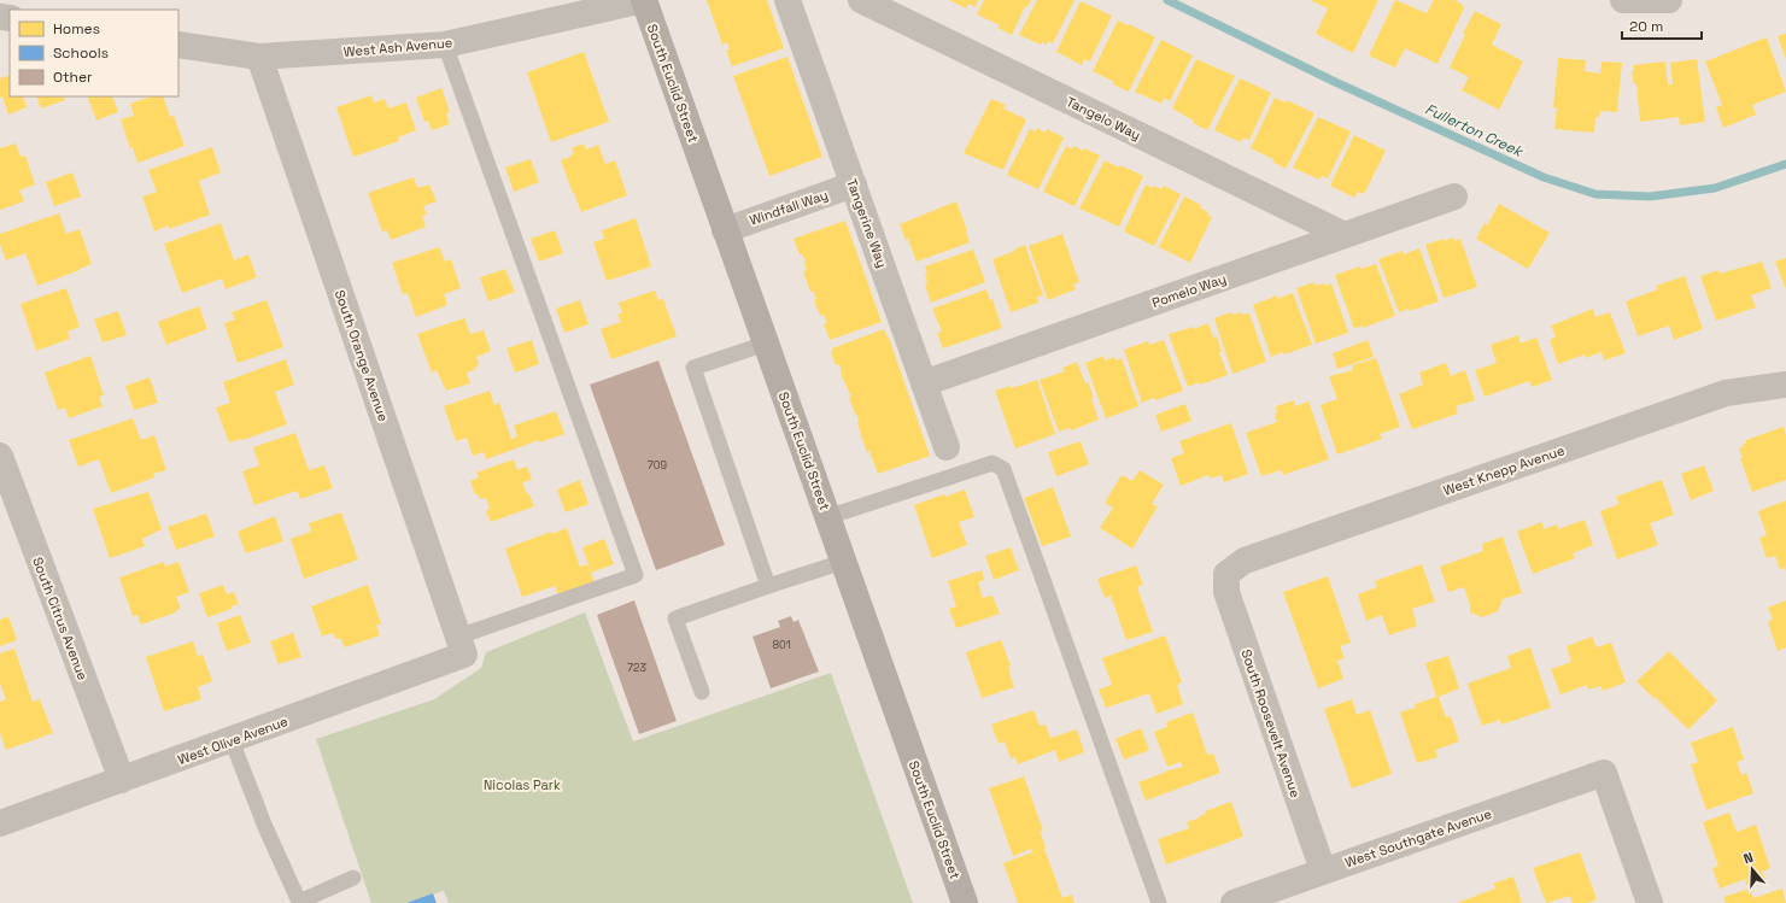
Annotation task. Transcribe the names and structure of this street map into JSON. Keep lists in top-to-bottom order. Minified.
{"streets":{"main road":["South Euclid Street"],"street":["West Ash Avenue","Tangelo Way","Windfall Way","Tangerine Way","Pomelo Way","South Orange Avenue","West Knepp Avenue","South Citrus Avenue","South Roosevelt Avenue","West Olive Avenue","West Southgate Avenue"]},"crossings":[["West Ash Avenue","South Euclid Street"],["West Ash Avenue","South Orange Avenue"],["South Euclid Street","Windfall Way"],["Tangelo Way","Pomelo Way"],["Windfall Way","Tangerine Way"],["Tangerine Way","Pomelo Way"],["South Orange Avenue","West Olive Avenue"],["West Knepp Avenue","South Roosevelt Avenue"],["South Citrus Avenue","West Olive Avenue"],["South Roosevelt Avenue","West Southgate Avenue"]],"water":["Fullerton Creek"],"parks":["Nicolas Park"],"house_numbers":["709","801","723"],"legend":["Homes","Schools","Other"],"scale_bar":"20 m","north":"top"}
